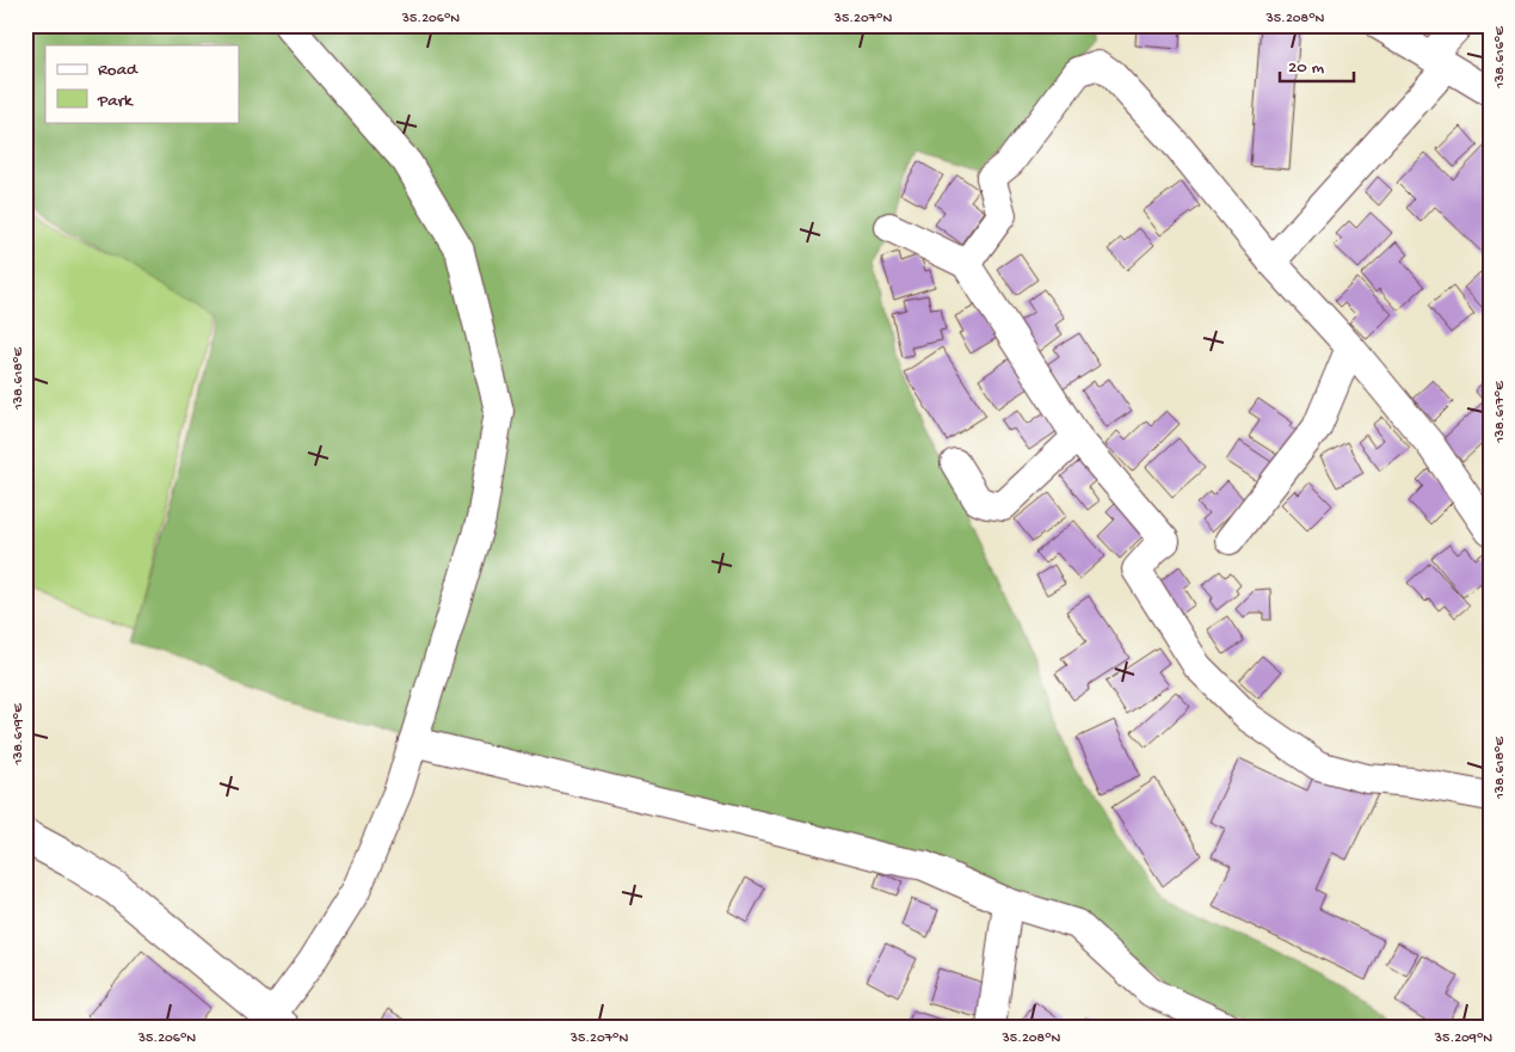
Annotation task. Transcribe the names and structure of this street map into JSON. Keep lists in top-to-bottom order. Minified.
{"legend":["Road","Park"],"scale_bar":"20 m","coordinates":["35.206°N","35.207°N","35.208°N","138.616°E","138.618°E","138.617°E","138.619°E","35.209°N"]}
